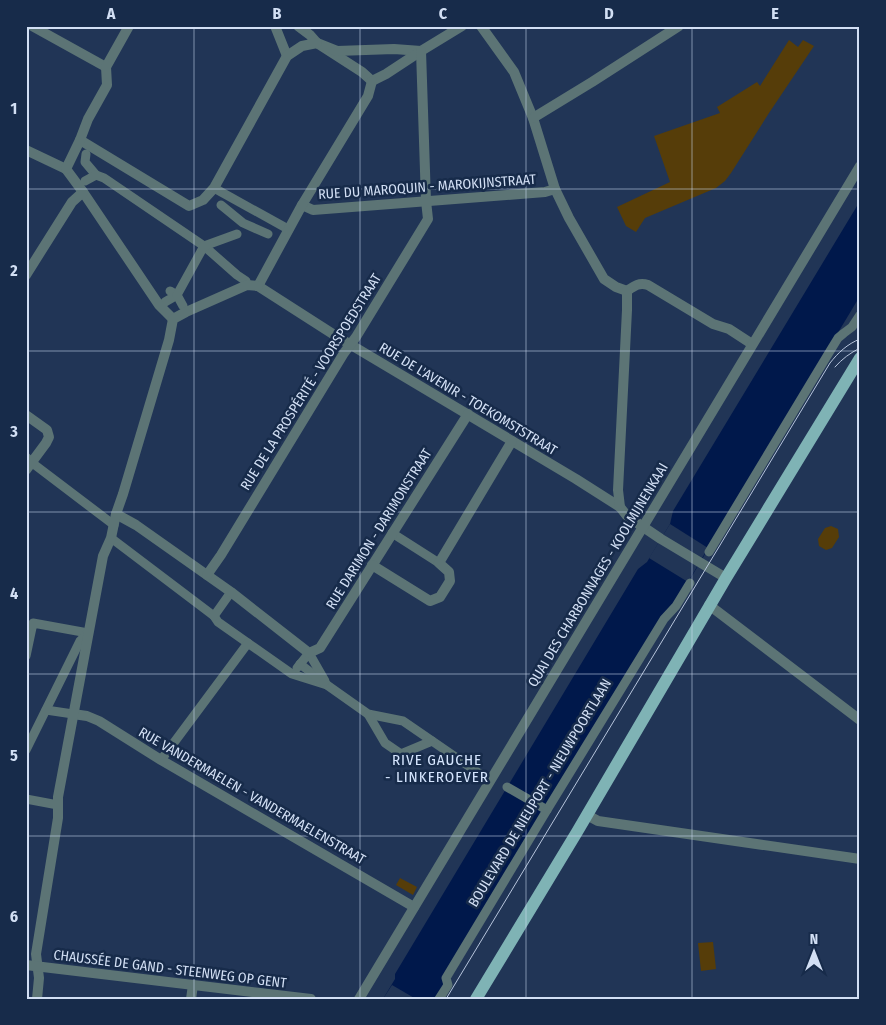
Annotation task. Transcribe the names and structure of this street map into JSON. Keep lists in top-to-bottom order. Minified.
{"streets":{"street":["RUE DU MAROQUIN - MAROKIJNSTRAAT","RUE DE LA PROSPÉRITÉ - VOORSPOEDSTRAAT","RUE DE L'AVENIR - TOEKOMSTSTRAAT","RUE DARIMON - DARIMONSTRAAT","QUAI DES CHARBONNAGES - KOOLMIJNENKAAI","BOULEVARD DE NIEUPORT - NIEUWPOORTLAAN","RUE VANDERMAELEN - VANDERMAELENSTRAAT","CHAUSSÉE DE GAND - STEENWEG OP GENT"]},"crossings":[["RUE DU MAROQUIN - MAROKIJNSTRAAT","RUE DE LA PROSPÉRITÉ - VOORSPOEDSTRAAT"],["RUE DE LA PROSPÉRITÉ - VOORSPOEDSTRAAT","RUE DE L'AVENIR - TOEKOMSTSTRAAT"],["RUE DE L'AVENIR - TOEKOMSTSTRAAT","RUE DARIMON - DARIMONSTRAAT"],["RUE DE L'AVENIR - TOEKOMSTSTRAAT","QUAI DES CHARBONNAGES - KOOLMIJNENKAAI"],["QUAI DES CHARBONNAGES - KOOLMIJNENKAAI","RUE VANDERMAELEN - VANDERMAELENSTRAAT"]],"districts":["RIVE GAUCHE - LINKEROEVER"],"north":"top","grid":{"columns":["A","B","C","D","E"],"rows":["1","2","3","4","5","6"]}}
